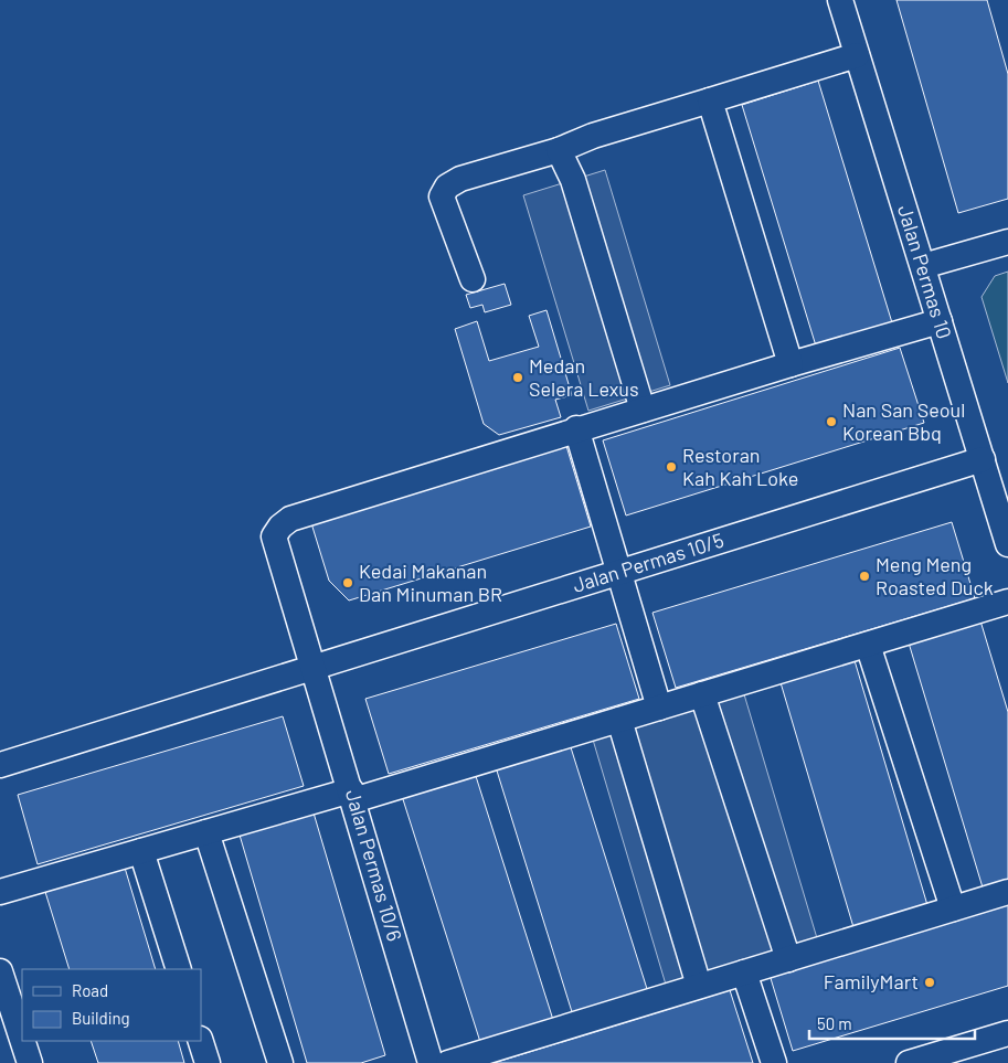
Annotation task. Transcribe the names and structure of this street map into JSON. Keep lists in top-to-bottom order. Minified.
{"streets":{"street":["Jalan Permas 10","Jalan Permas 10/5","Jalan Permas 10/6"]},"crossings":[["Jalan Permas 10","Jalan Permas 10/5"],["Jalan Permas 10/5","Jalan Permas 10/6"]],"places":["Medan Selera Lexus","Nan San Seoul Korean Bbq","Restoran Kah Kah Loke","Meng Meng Roasted Duck","Kedai Makanan Dan Minuman BR","FamilyMart"],"legend":["Road","Building"],"scale_bar":"50 m"}
